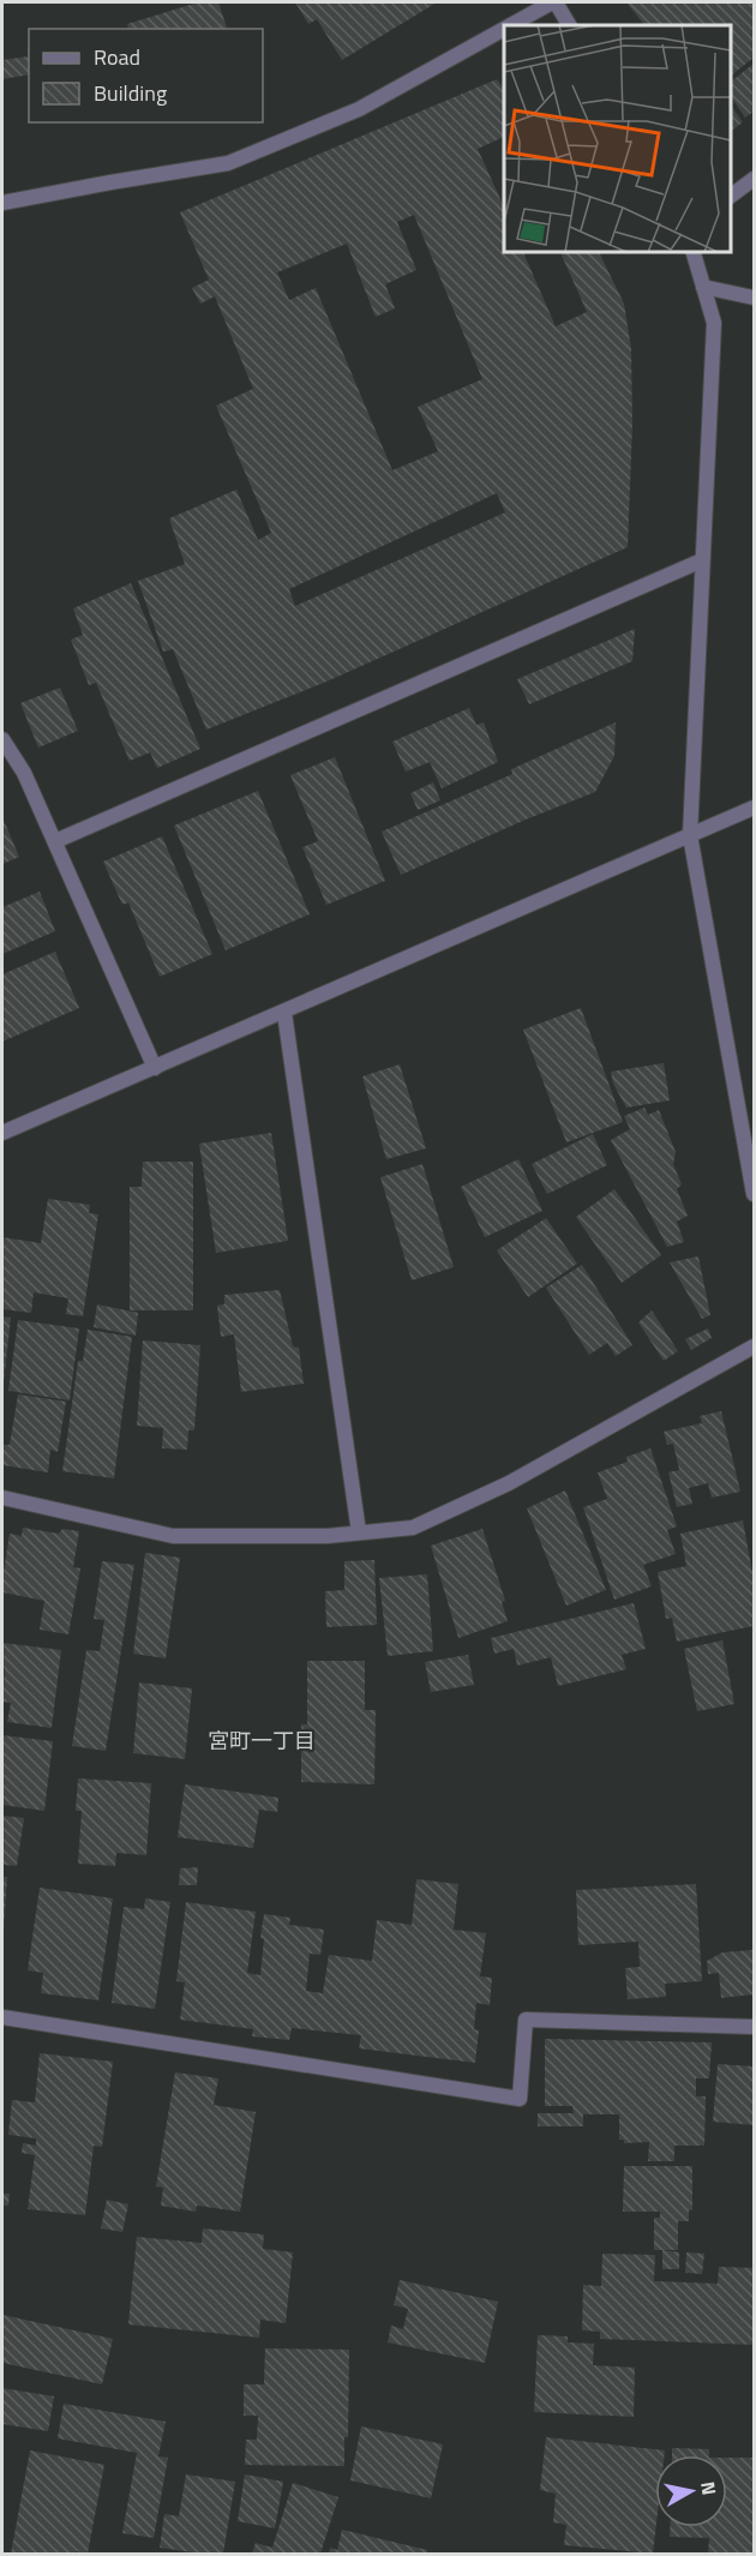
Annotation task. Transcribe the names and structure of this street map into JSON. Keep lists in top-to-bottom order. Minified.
{"districts":["宮町一丁目"],"legend":["Road","Building"],"north":"right"}
